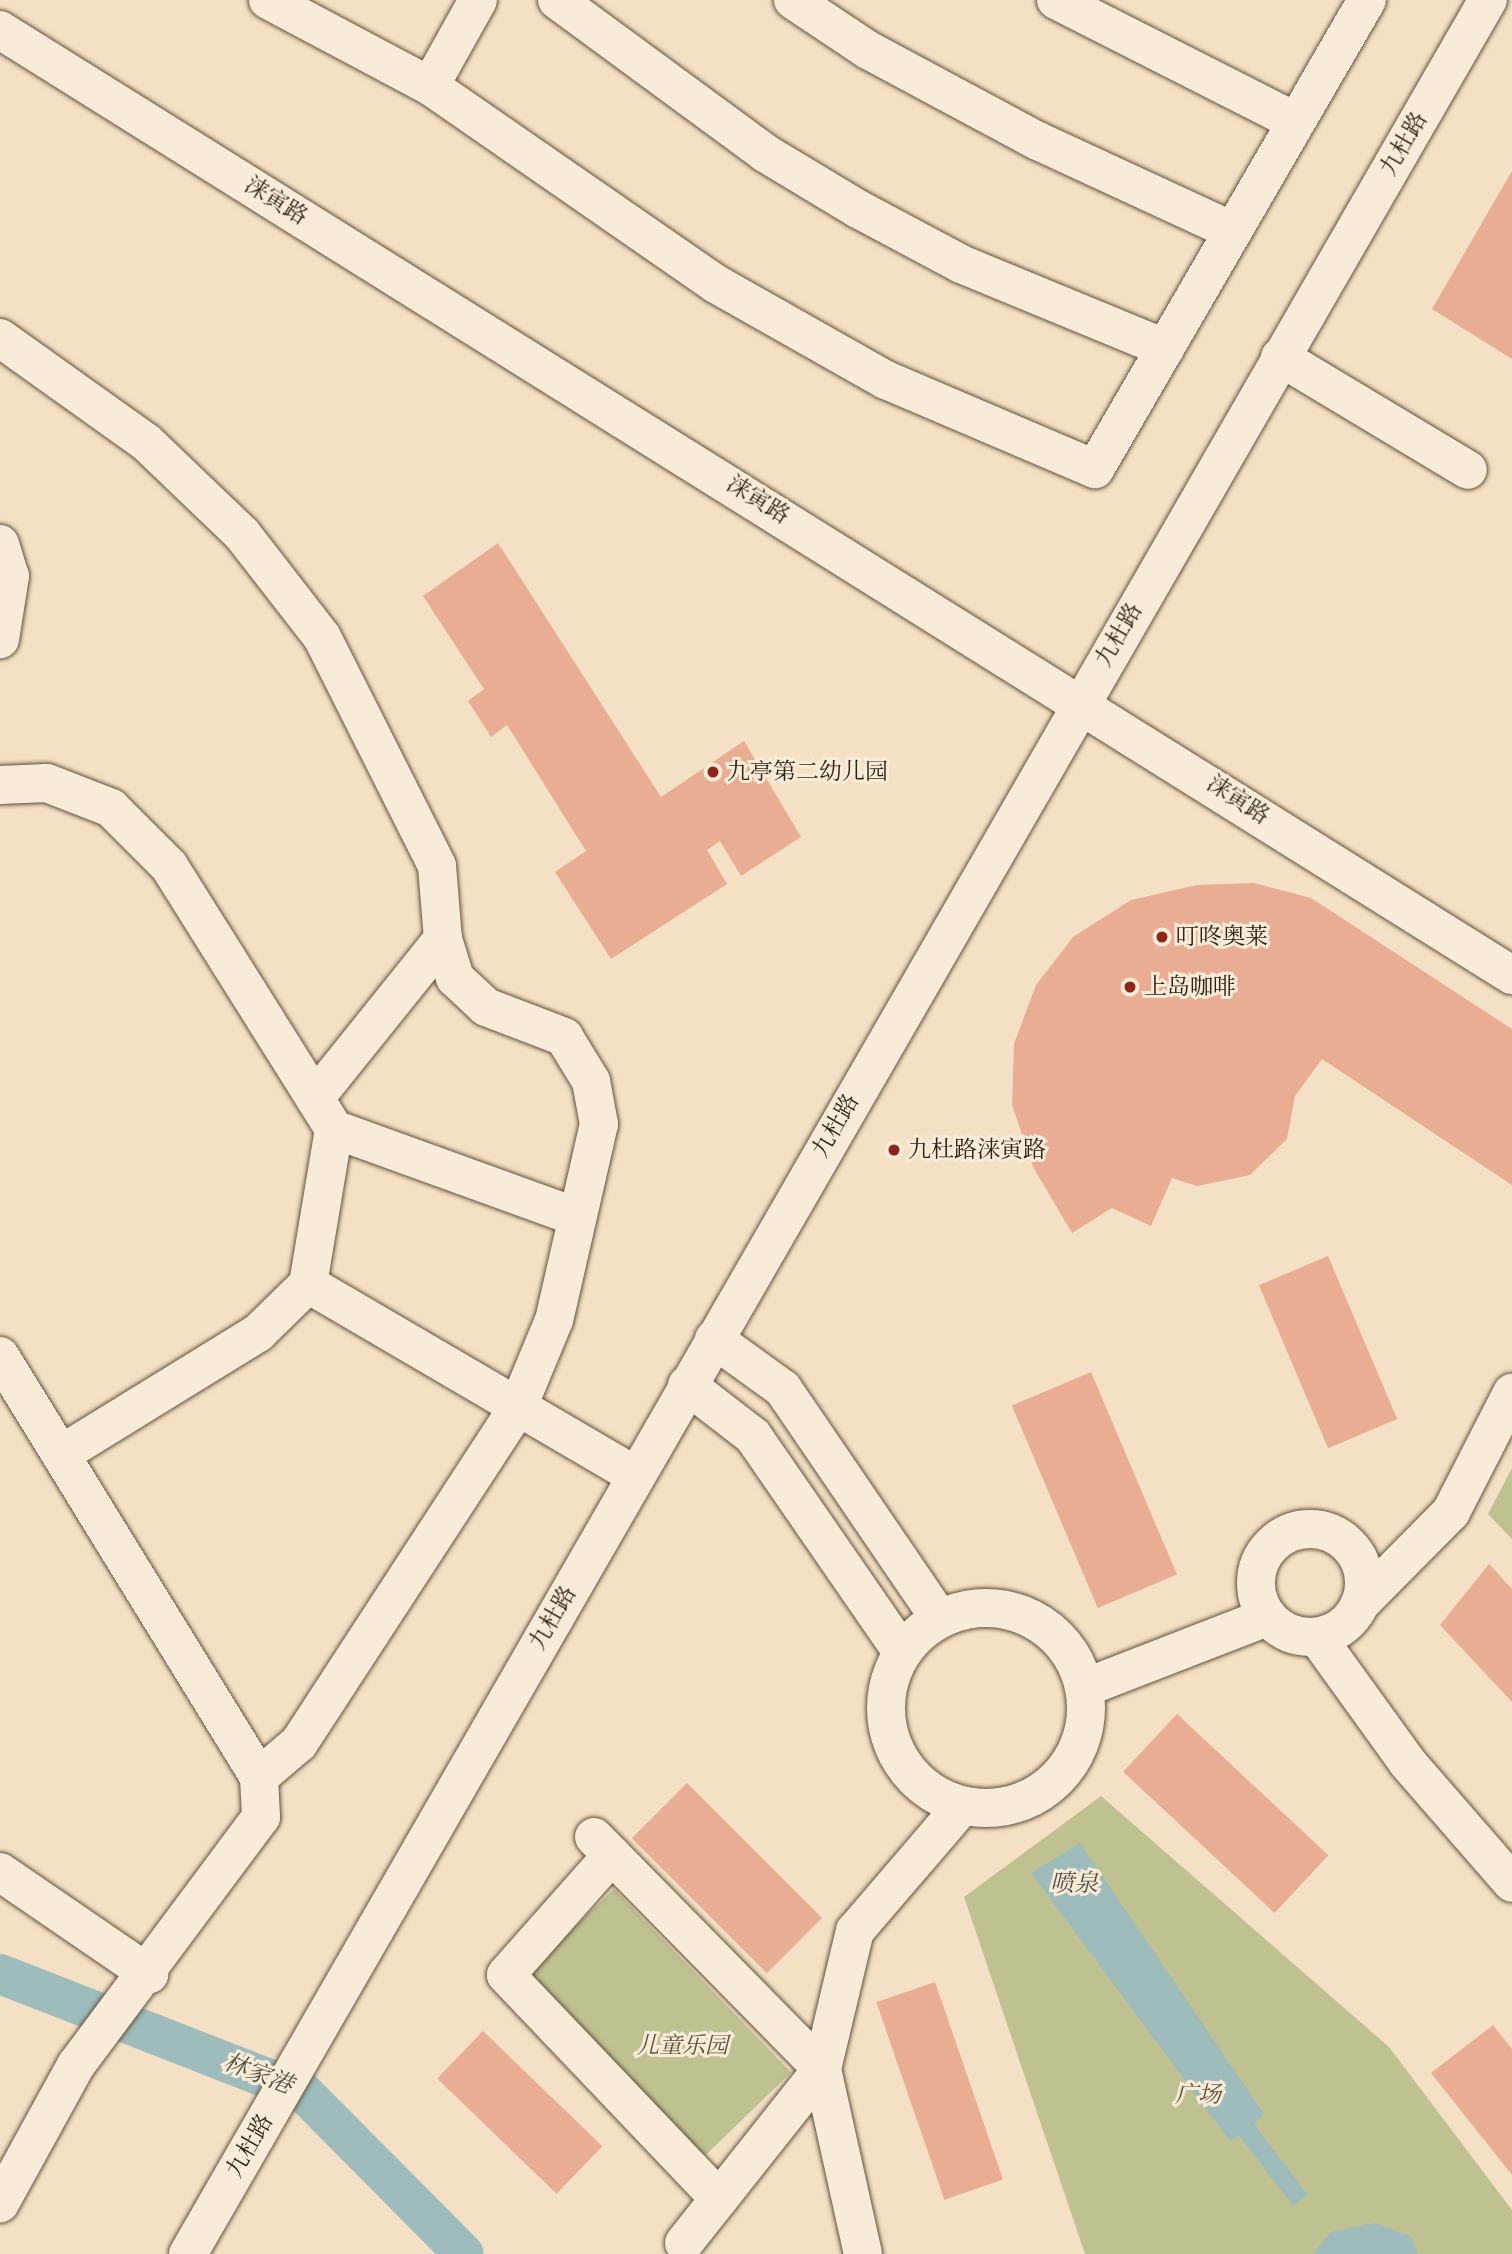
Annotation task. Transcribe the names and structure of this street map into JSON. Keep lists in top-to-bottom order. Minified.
{"streets":{"street":["九杜路","涞寅路"]},"crossings":[["九杜路","涞寅路"]],"water":["喷泉","林家港"],"parks":["儿童乐园","广场"],"places":["九亭第二幼儿园","叮咚奥莱","上岛咖啡","九杜路涞寅路"]}
